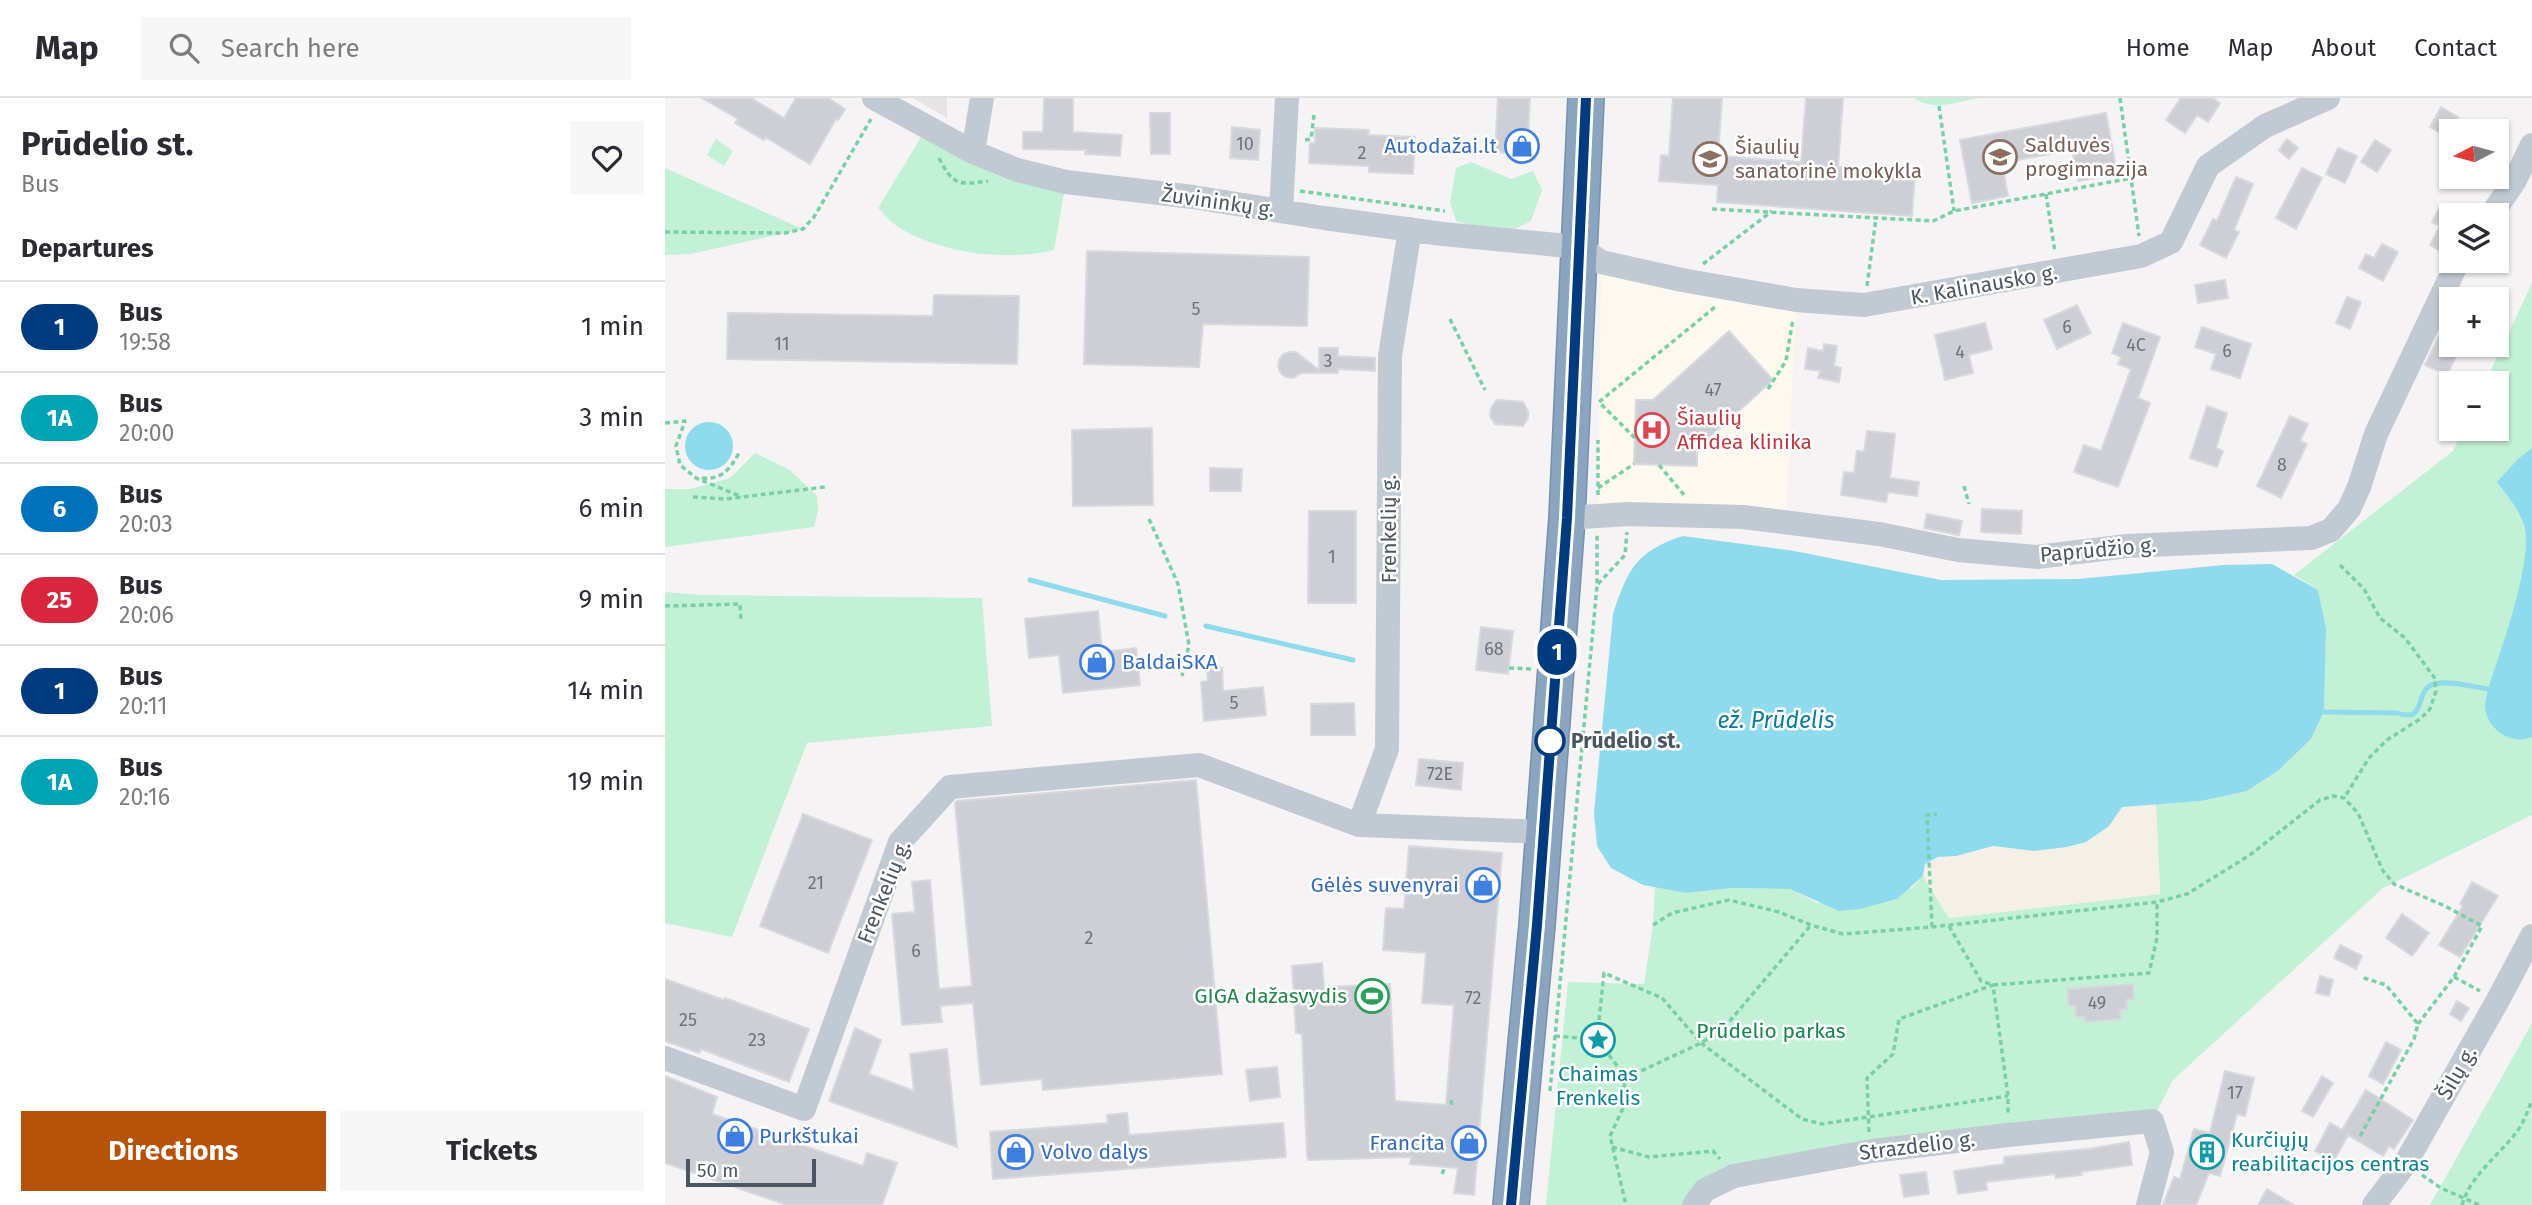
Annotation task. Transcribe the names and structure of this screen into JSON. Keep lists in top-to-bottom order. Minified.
{"streets":{"street":["Žuvininkų g.","K. Kalinausko g.","Frenkelių g.","Paprūdžio g.","Šilų g.","Strazdelio g."]},"crossings":[["Žuvininkų g.","K. Kalinausko g."],["Žuvininkų g.","Frenkelių g."]],"water":["ež. Prūdelis"],"parks":["Prūdelio parkas"],"places":{"shop":["Autodažai.lt","BaldaiSKA","Gėlės suvenyrai","Purkštukai","Francita","Volvo dalys"],"school or university":["Salduvės progimnazija","Šiaulių sanatorinė mokykla"],"hospital":["Šiaulių Affidea klinika"],"other":["Prūdelio st."],"sports":["GIGA dažasvydis"],"place":["Chaimas Frenkelis"],"building":["Kurčiųjų reabilitacijos centras"]},"lines":["bus line 1"],"house_numbers":["10","2","5","6","11","4C","6","4","3","47","8","1","68","5","72E","21","2","6","72","49","25","23","17"],"scale_bar":"50 m","north":"left","page":{"header":"Map","search":"Search here","nav":["Home","Map","About","Contact"],"heading":[["Prūdelio st.","Bus"],"Departures"],"on_map":"1","map_buttons":["+","−"],"list":[{"mark":"1","name":"Bus","note":"19:58","value":"1 min"},{"mark":"1A","name":"Bus","note":"20:00","value":"3 min"},{"mark":"6","name":"Bus","note":"20:03","value":"6 min"},{"mark":"25","name":"Bus","note":"20:06","value":"9 min"},{"mark":"1","name":"Bus","note":"20:11","value":"14 min"},{"mark":"1A","name":"Bus","note":"20:16","value":"19 min"}],"buttons":["Directions","Tickets"],"scale":"50 m"}}
